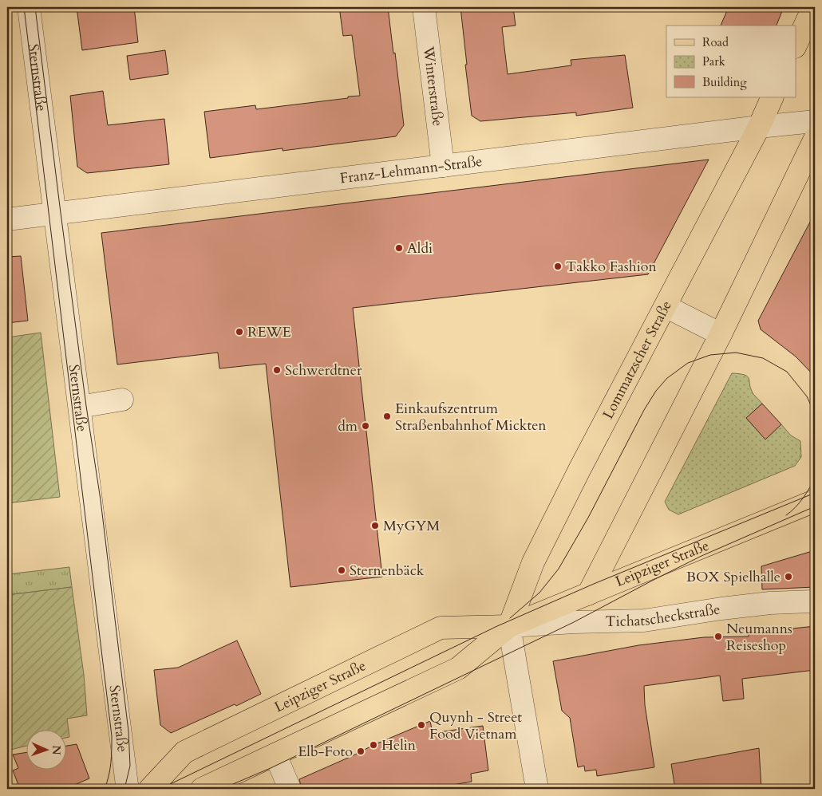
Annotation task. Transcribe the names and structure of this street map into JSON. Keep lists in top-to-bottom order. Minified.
{"streets":{"main road":["Lommatzscher Straße","Leipziger Straße"],"street":["Sternstraße","Winterstraße","Franz-Lehmann-Straße","Tichatscheckstraße"]},"crossings":[["Sternstraße","Franz-Lehmann-Straße"],["Winterstraße","Franz-Lehmann-Straße"],["Franz-Lehmann-Straße","Lommatzscher Straße"],["Lommatzscher Straße","Leipziger Straße"],["Lommatzscher Straße","Tichatscheckstraße"],["Leipziger Straße","Tichatscheckstraße"]],"places":["Aldi","Takko Fashion","REWE","Schwerdtner","Einkaufszentrum Straßenbahnhof Mickten","dm","MyGYM","Sternenbäck","BOX Spielhalle","Neumanns Reiseshop","Quynh - Street Food Vietnam","Helin","Elb-Foto"],"legend":["Road","Park","Building"],"north":"right"}
